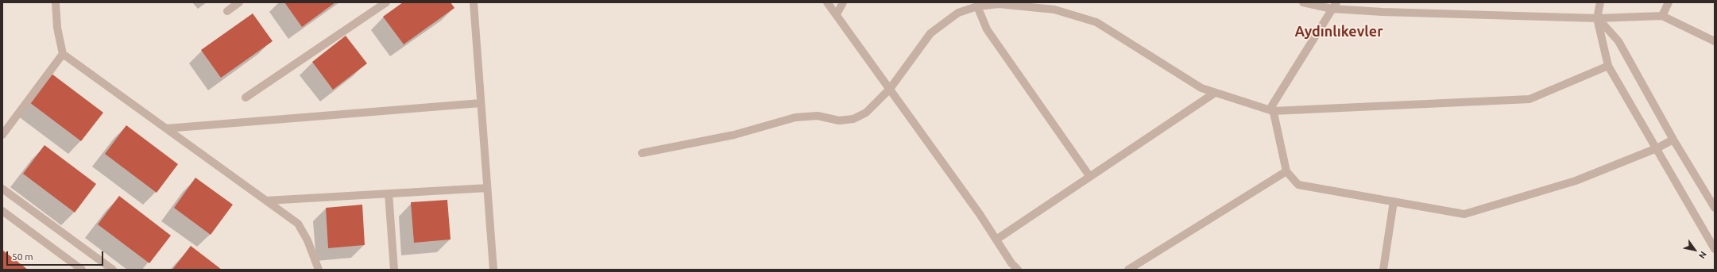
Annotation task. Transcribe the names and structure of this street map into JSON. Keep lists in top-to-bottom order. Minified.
{"districts":["Aydınlıkevler"],"scale_bar":"50 m","north":"bottom right"}
